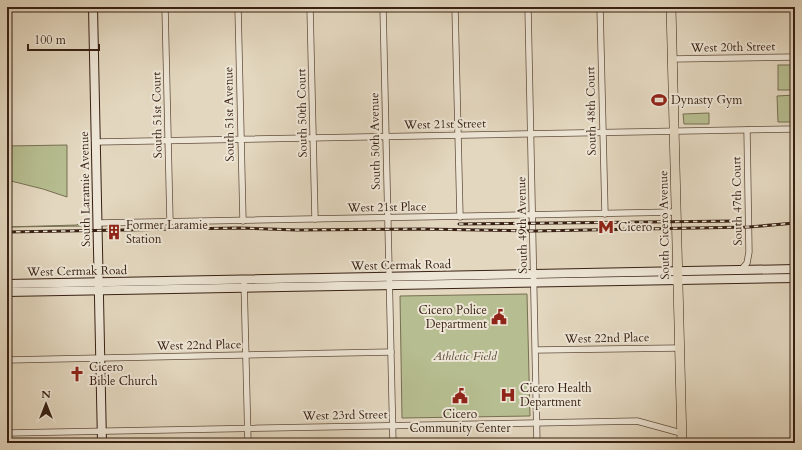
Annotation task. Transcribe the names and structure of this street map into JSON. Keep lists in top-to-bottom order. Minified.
{"streets":{"main road":["South Laramie Avenue","South Cicero Avenue","West Cermak Road"],"street":["West 20th Street","South 48th Court","South 50th Court","South 51st Avenue","South 51st Court","West 21st Street","South 50th Avenue","South 47th Court","West 21st Place","South 49th Avenue","West 22nd Place","West 23rd Street"]},"crossings":[["West 20th Street","South Cicero Avenue"],["South 48th Court","West 21st Street"],["South 48th Court","West 21st Place"],["South 50th Court","West 21st Street"],["South 50th Court","West 21st Place"],["South 51st Avenue","West 21st Street"],["South 51st Avenue","West 21st Place"],["South 51st Court","West 21st Street"],["South 51st Court","West 21st Place"],["West 21st Street","South 50th Avenue"],["West 21st Street","South Laramie Avenue"],["West 21st Street","South 47th Court"],["West 21st Street","South 49th Avenue"],["West 21st Street","South Cicero Avenue"],["South 50th Avenue","West 21st Place"],["South 50th Avenue","West Cermak Road"],["South 50th Avenue","West 22nd Place"],["South 50th Avenue","West 23rd Street"],["South Laramie Avenue","West 21st Place"],["South Laramie Avenue","West Cermak Road"],["South Laramie Avenue","West 22nd Place"],["South Laramie Avenue","West 23rd Street"],["South 47th Court","West Cermak Road"],["West 21st Place","South 49th Avenue"],["West 21st Place","South Cicero Avenue"],["South 49th Avenue","West Cermak Road"],["South 49th Avenue","West 22nd Place"],["South 49th Avenue","West 23rd Street"],["South Cicero Avenue","West Cermak Road"],["South Cicero Avenue","West 22nd Place"],["South Cicero Avenue","West 23rd Street"]],"parks":["Athletic Field"],"places":{"sports":["Dynasty Gym"],"metro station":["Cicero"],"building":["Former Laramie Station"],"public building":["Cicero Police Department","Cicero Community Center"],"church":["Cicero Bible Church"],"hospital":["Cicero Health Department"]},"scale_bar":"100 m","north":"top"}
